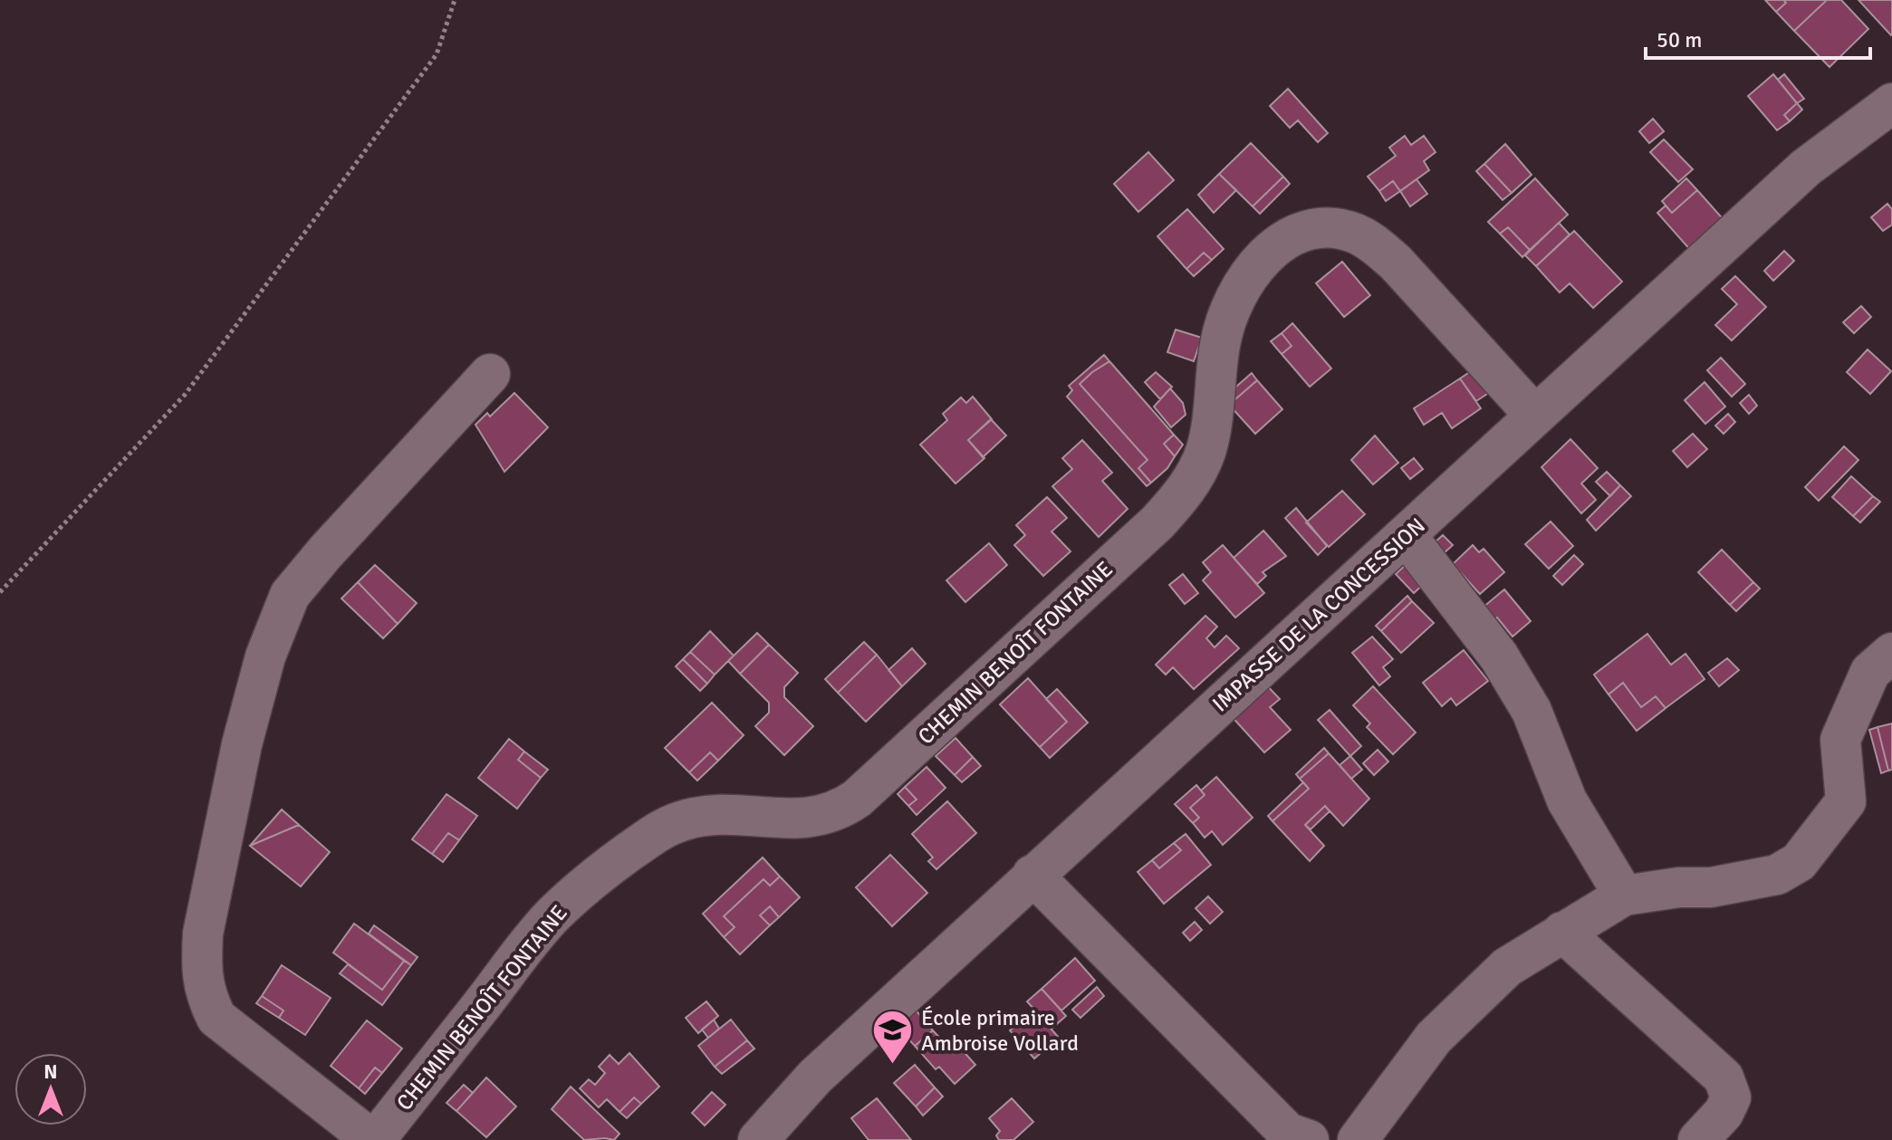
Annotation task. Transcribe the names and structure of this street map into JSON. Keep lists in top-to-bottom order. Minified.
{"streets":{"street":["IMPASSE DE LA CONCESSION","CHEMIN BENOÎT FONTAINE"]},"crossings":[["IMPASSE DE LA CONCESSION","CHEMIN BENOÎT FONTAINE"]],"places":{"school or university":["École primaire Ambroise Vollard"]},"scale_bar":"50 m","north":"top"}
